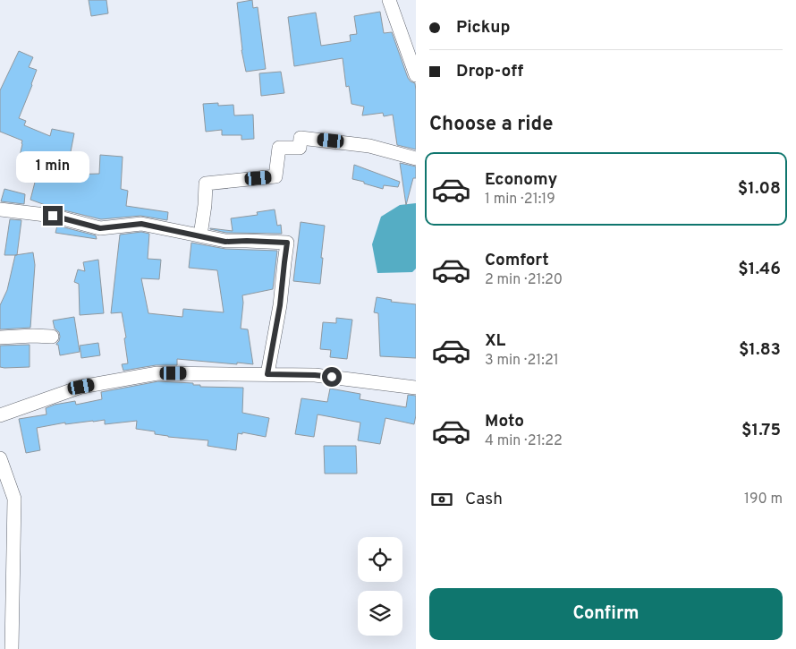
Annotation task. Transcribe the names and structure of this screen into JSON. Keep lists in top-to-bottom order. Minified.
{"page":{"banner":["Pickup","Drop-off"],"heading":"Choose a ride","bubble":"1 min","list":[{"name":"Economy","note":"1 min · 21:19","value":"$1.08"},{"name":"Comfort","note":"2 min · 21:20","value":"$1.46"},{"name":"XL","note":"3 min · 21:21","value":"$1.83"},{"name":"Moto","note":"4 min · 21:22","value":"$1.75"}],"pay":["Cash","190 m"],"buttons":"Confirm"}}
